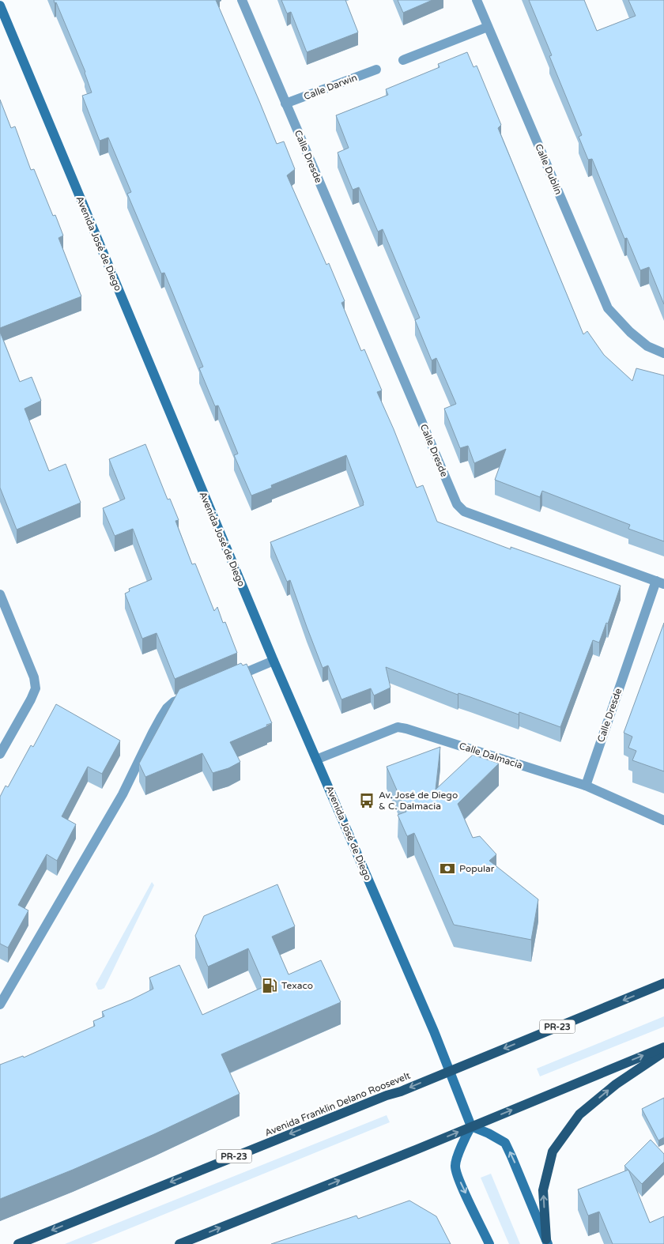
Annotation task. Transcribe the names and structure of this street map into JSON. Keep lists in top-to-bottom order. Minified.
{"streets":{"main road":["Avenida José de Diego","PR-23","Avenida Franklin Delano Roosevelt"],"street":["Calle Darwin","Calle Dresde","Calle Dublín","Calle Dalmacia"]},"crossings":[["Calle Darwin","Calle Dresde"],["Calle Dresde","Calle Dalmacia"],["Avenida José de Diego","Calle Dalmacia"],["Avenida José de Diego","Avenida Franklin Delano Roosevelt"]],"places":{"bus stop":["Av. José de Diego & C. Dalmacia"],"bank":["Popular"],"fuel station":["Texaco"]}}
